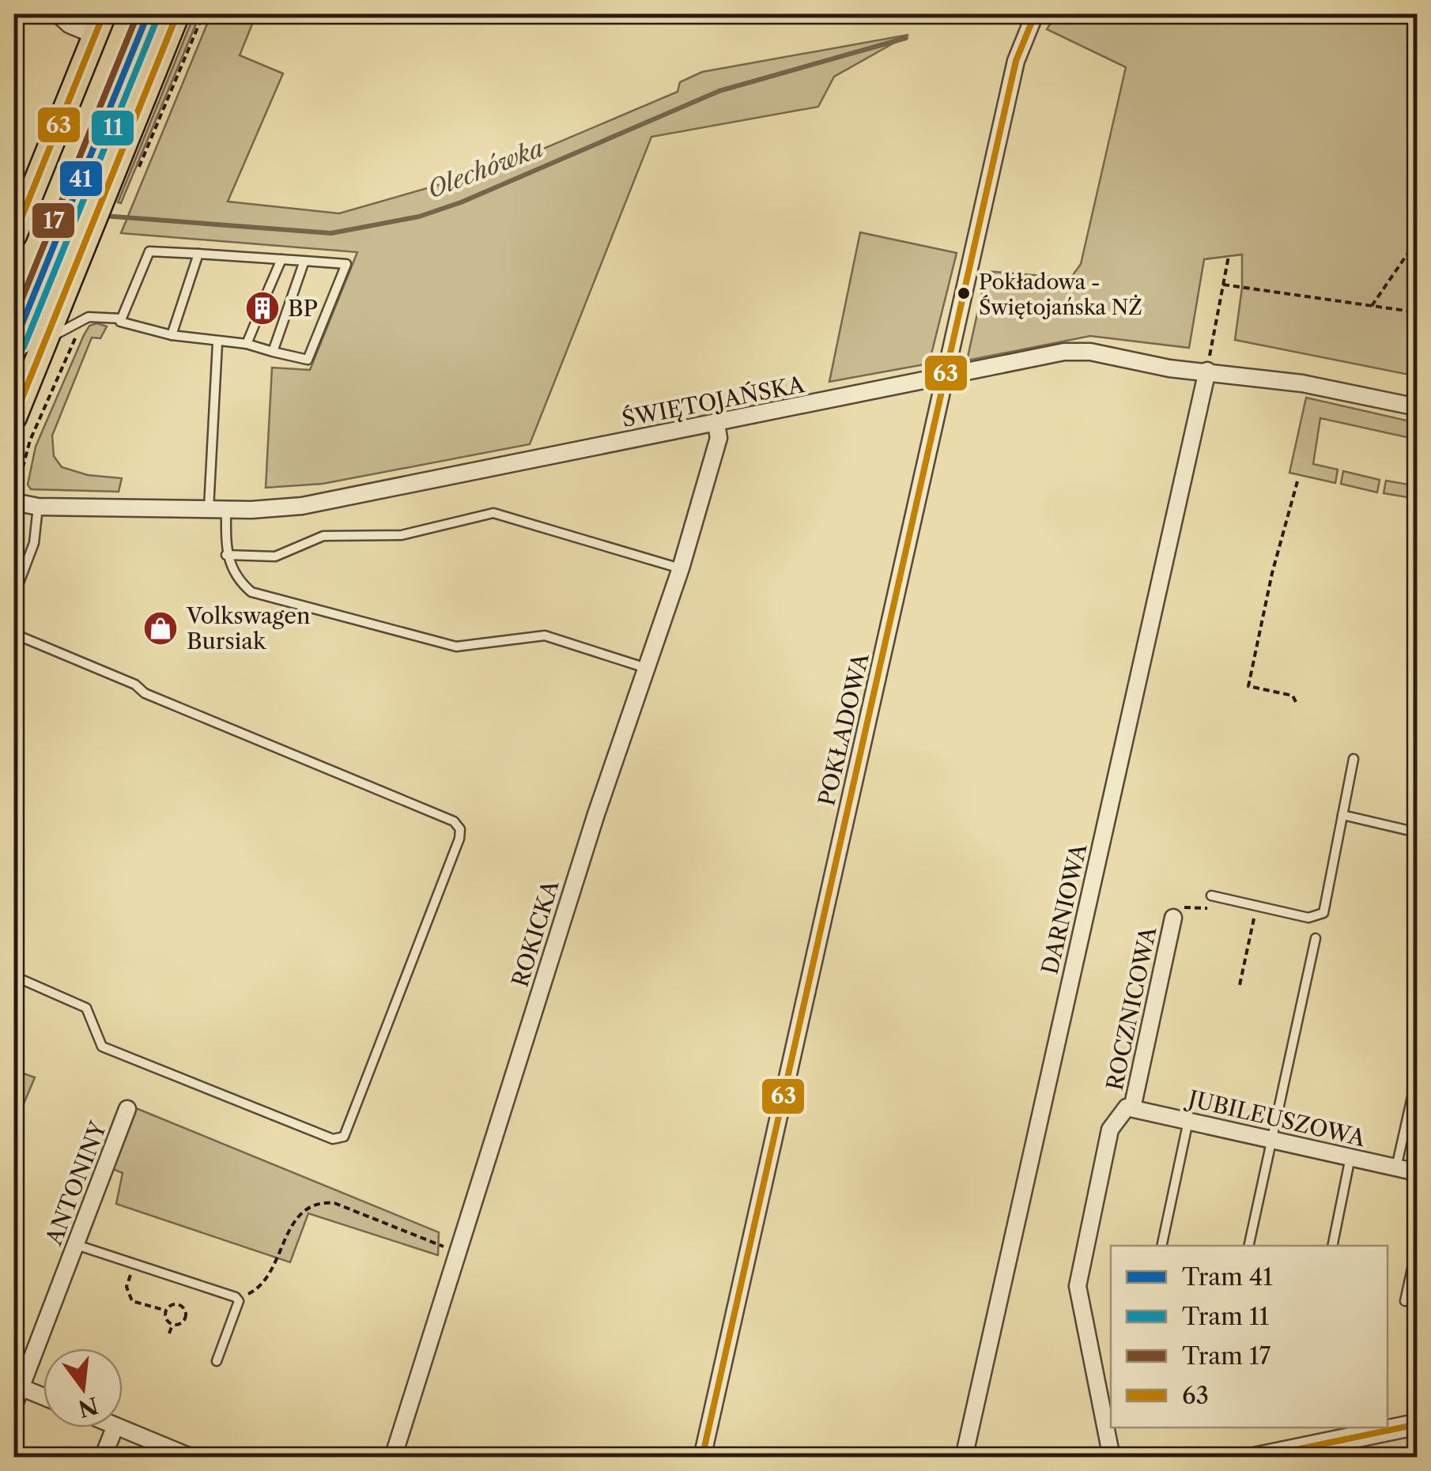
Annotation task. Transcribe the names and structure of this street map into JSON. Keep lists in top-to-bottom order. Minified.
{"streets":{"street":["ŚWIĘTOJAŃSKA","POKŁADOWA","DARNIOWA","ROKICKA","ROCZNICOWA","JUBILEUSZOWA","ANTONINY"]},"crossings":[["ŚWIĘTOJAŃSKA","POKŁADOWA"],["ŚWIĘTOJAŃSKA","DARNIOWA"],["ŚWIĘTOJAŃSKA","ROKICKA"],["ROCZNICOWA","JUBILEUSZOWA"]],"water":["Olechówka"],"places":{"other":["Pokładowa - Świętojańska NŻ"],"building":["BP"],"shop":["Volkswagen Bursiak"]},"lines":["tram line 41","tram line 17","transit line 63","tram line 11"],"legend":["Tram 41","Tram 11","Tram 17","63"],"north":"bottom"}
